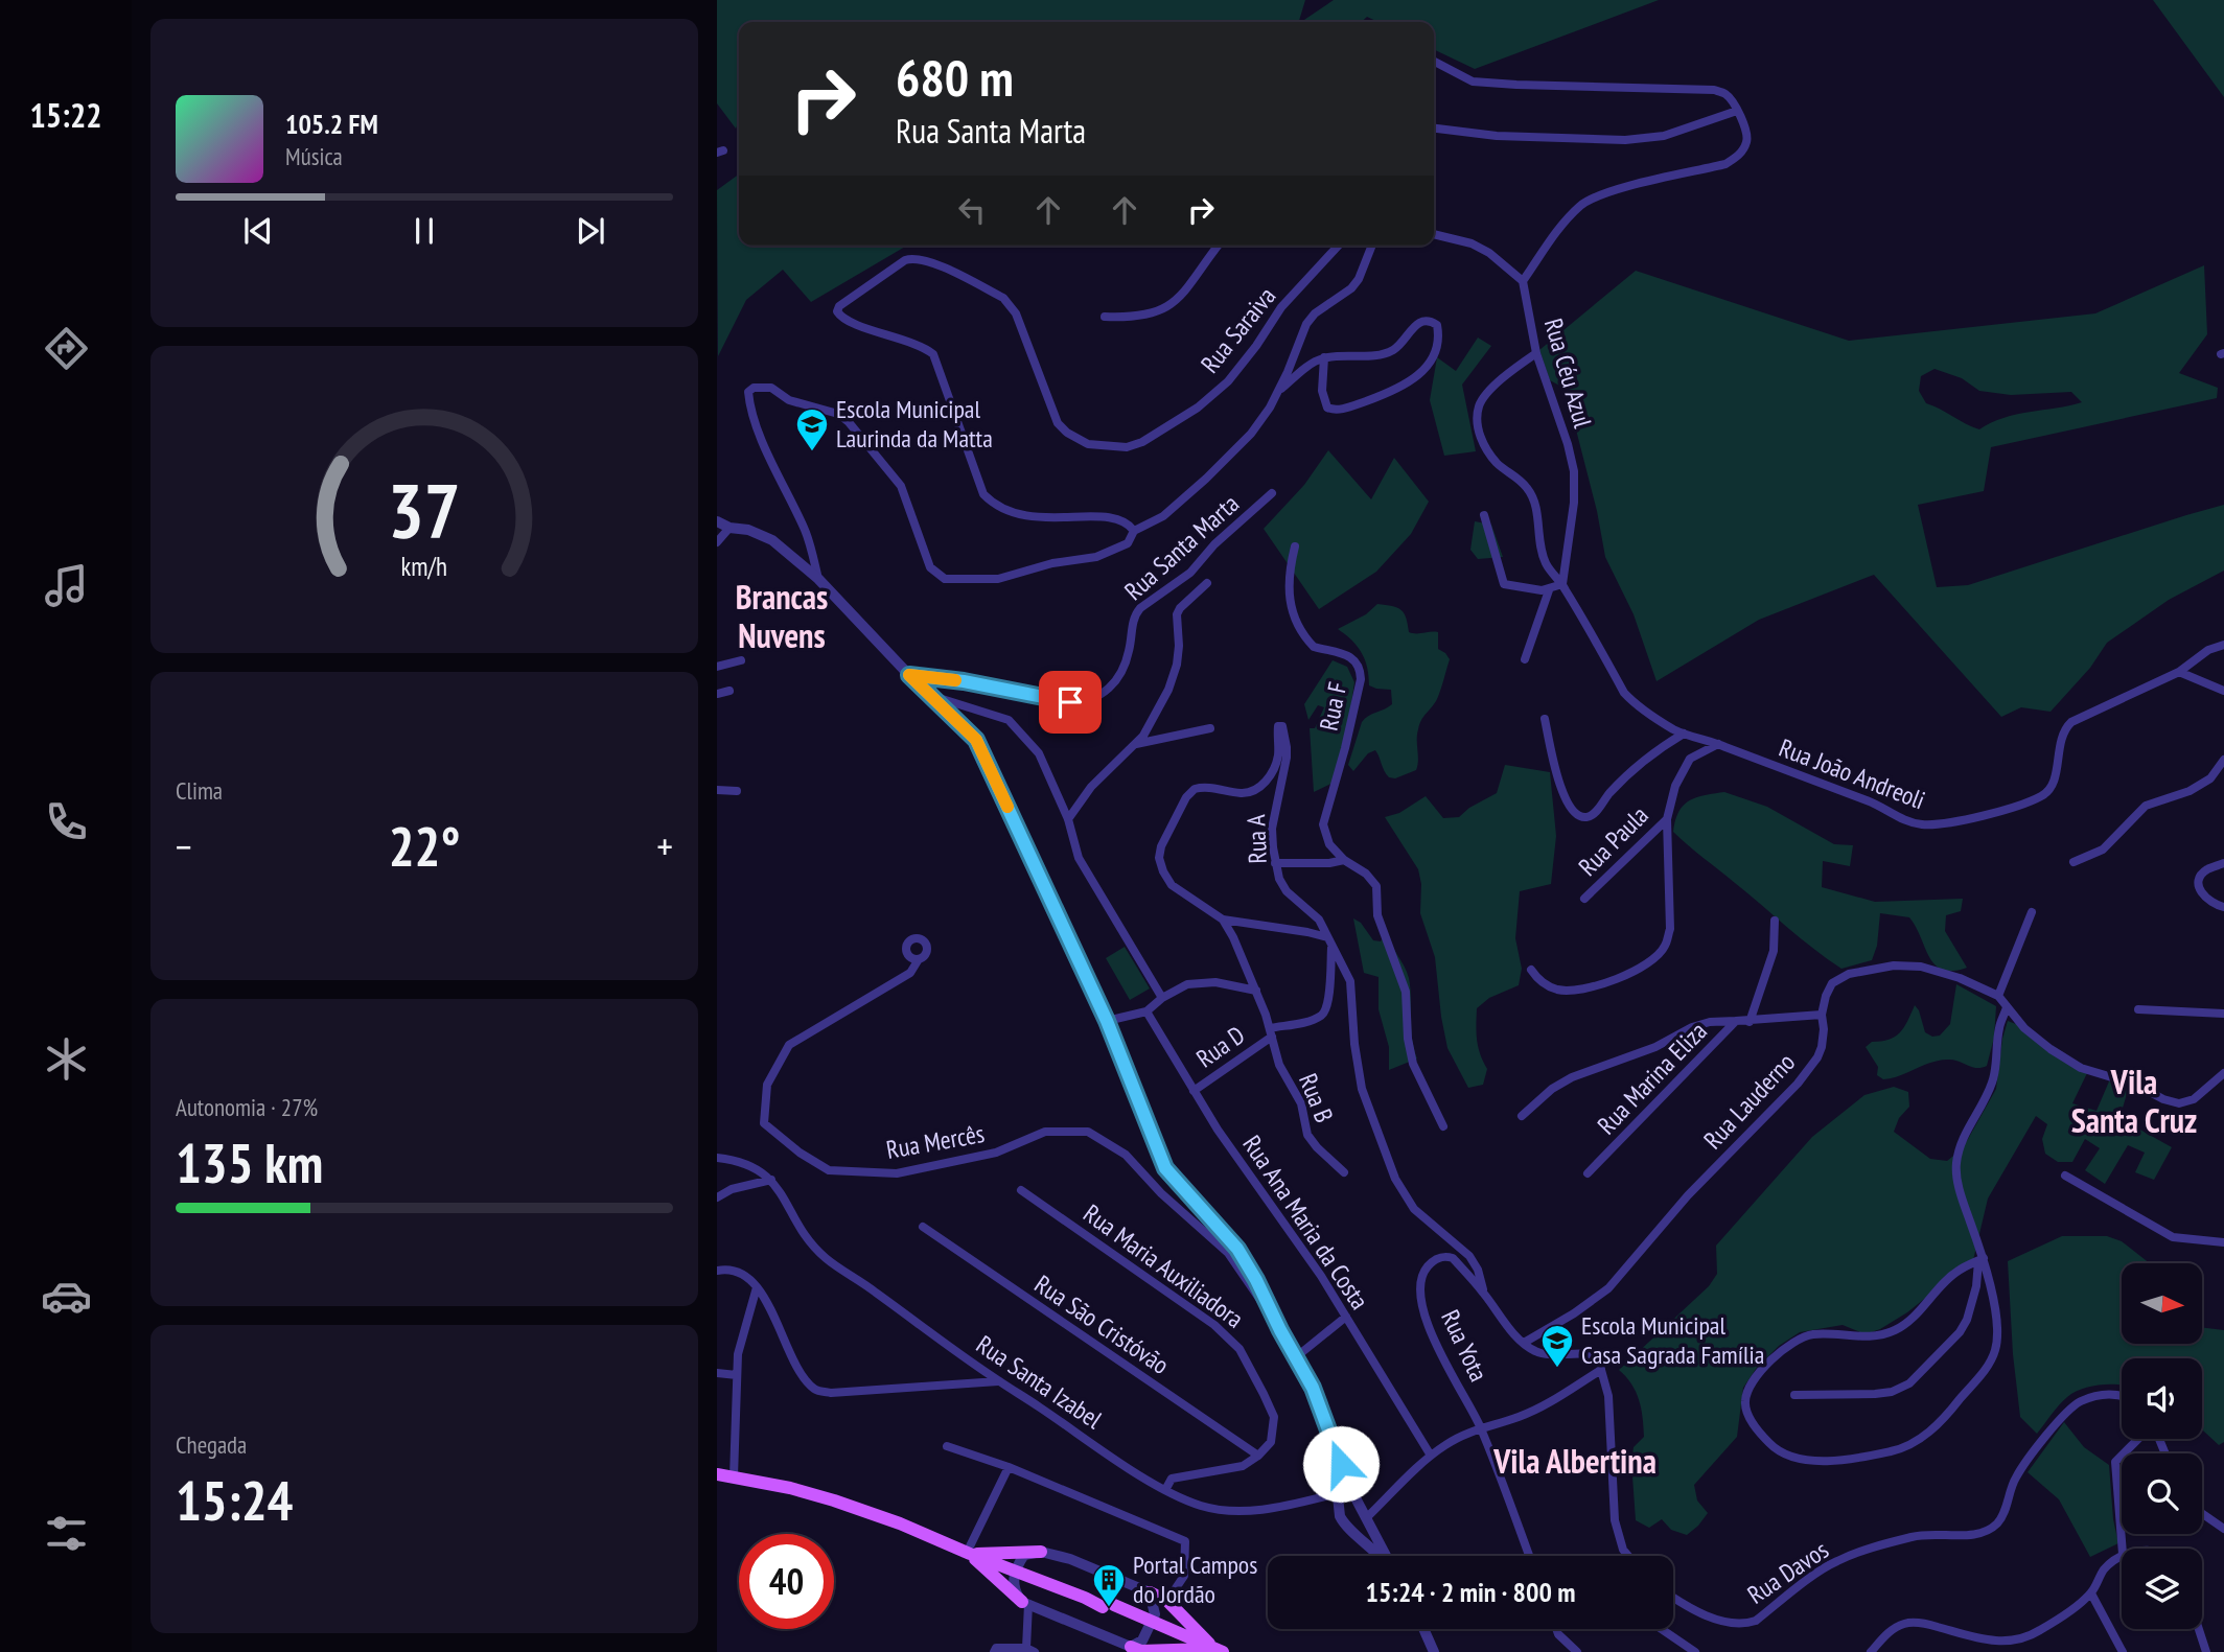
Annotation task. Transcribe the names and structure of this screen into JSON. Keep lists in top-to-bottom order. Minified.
{"streets":{"street":["Rua Saraiva","Rua Céu Azul","Rua Santa Marta","Rua F","Rua João Andreoli","Rua A","Rua Paula","Rua D","Rua Marina Eliza","Rua B","Rua Lauderno","Rua Mercês","Rua Ana Maria da Costa","Rua Maria Auxiliadora","Rua São Cristóvão","Rua Yota","Rua Santa Izabel","Rua Davos"]},"crossings":[["Rua Céu Azul","Rua João Andreoli"],["Rua João Andreoli","Rua Paula"],["Rua A","Rua D"],["Rua A","Rua B"],["Rua A","Rua Yota"],["Rua D","Rua B"],["Rua D","Rua Ana Maria da Costa"],["Rua Marina Eliza","Rua Lauderno"],["Rua Maria Auxiliadora","Rua São Cristóvão"]],"districts":["Brancas Nuvens","Vila Santa Cruz","Vila Albertina"],"places":{"school or university":["Escola Municipal Laurinda da Matta","Escola Municipal Casa Sagrada Família"],"building":["Portal Campos do Jordão"]},"north":"right","page":{"tabs":"15:22","turn":["680 m","Rua Santa Marta"],"song":["105.2 FM","Música"],"tile":["Clima",["Autonomia · 27%","135 km"],["Chegada","15:24"]],"heat":["−","22°","+"],"limit":"40","trip":"15:24 · 2 min · 800 m","gauge":["37","km/h"]}}
